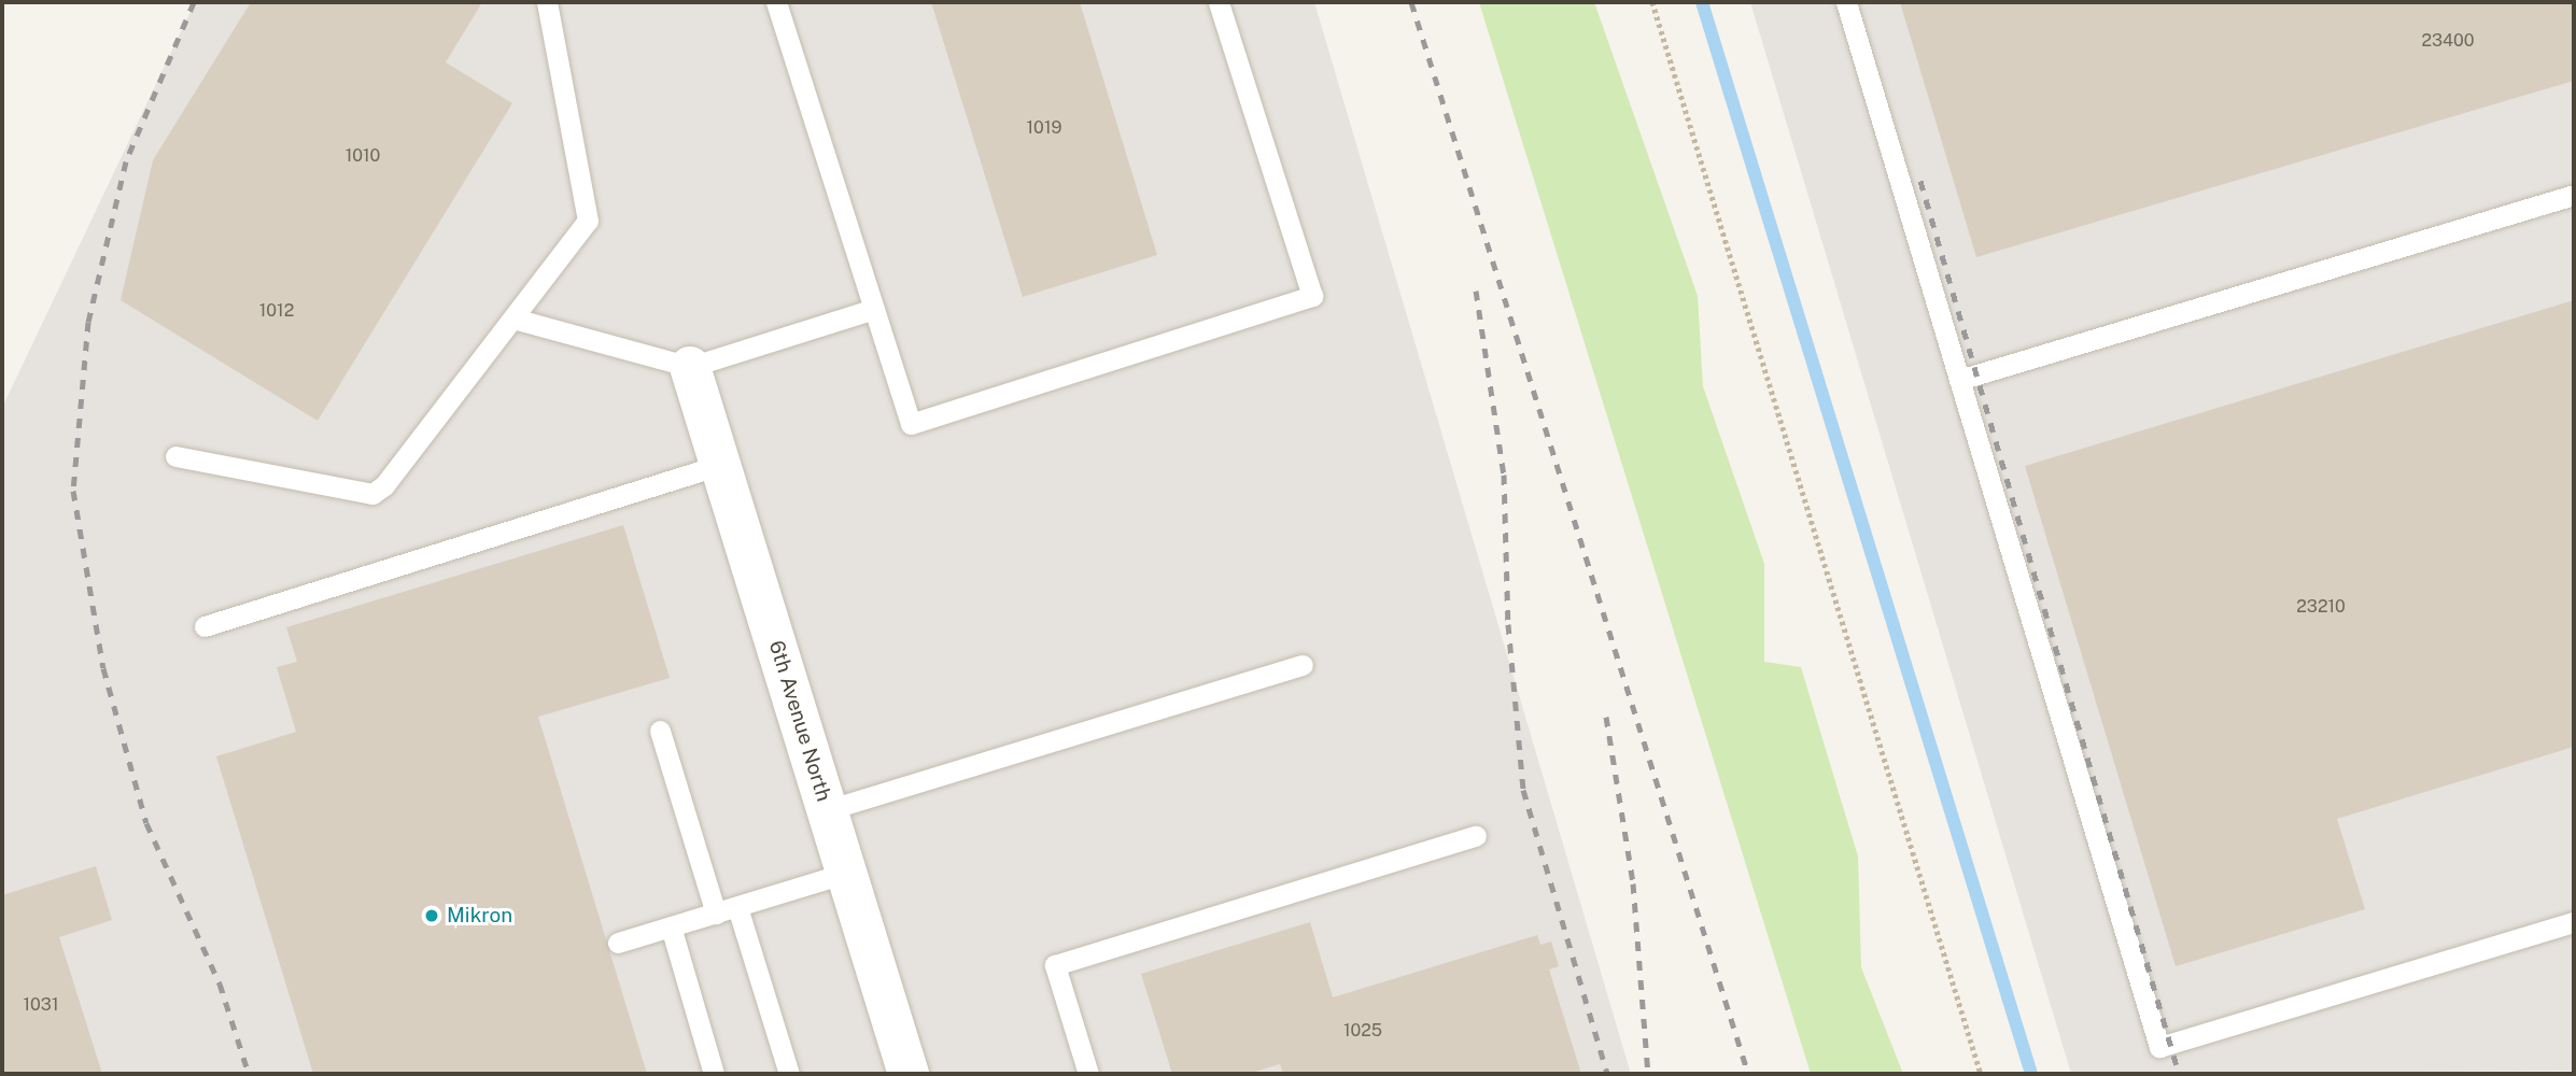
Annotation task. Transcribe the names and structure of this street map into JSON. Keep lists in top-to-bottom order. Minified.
{"streets":{"street":["6th Avenue North"]},"places":["Mikron"],"house_numbers":["23400","1019","1010","1012","23210","1031","1025"]}
